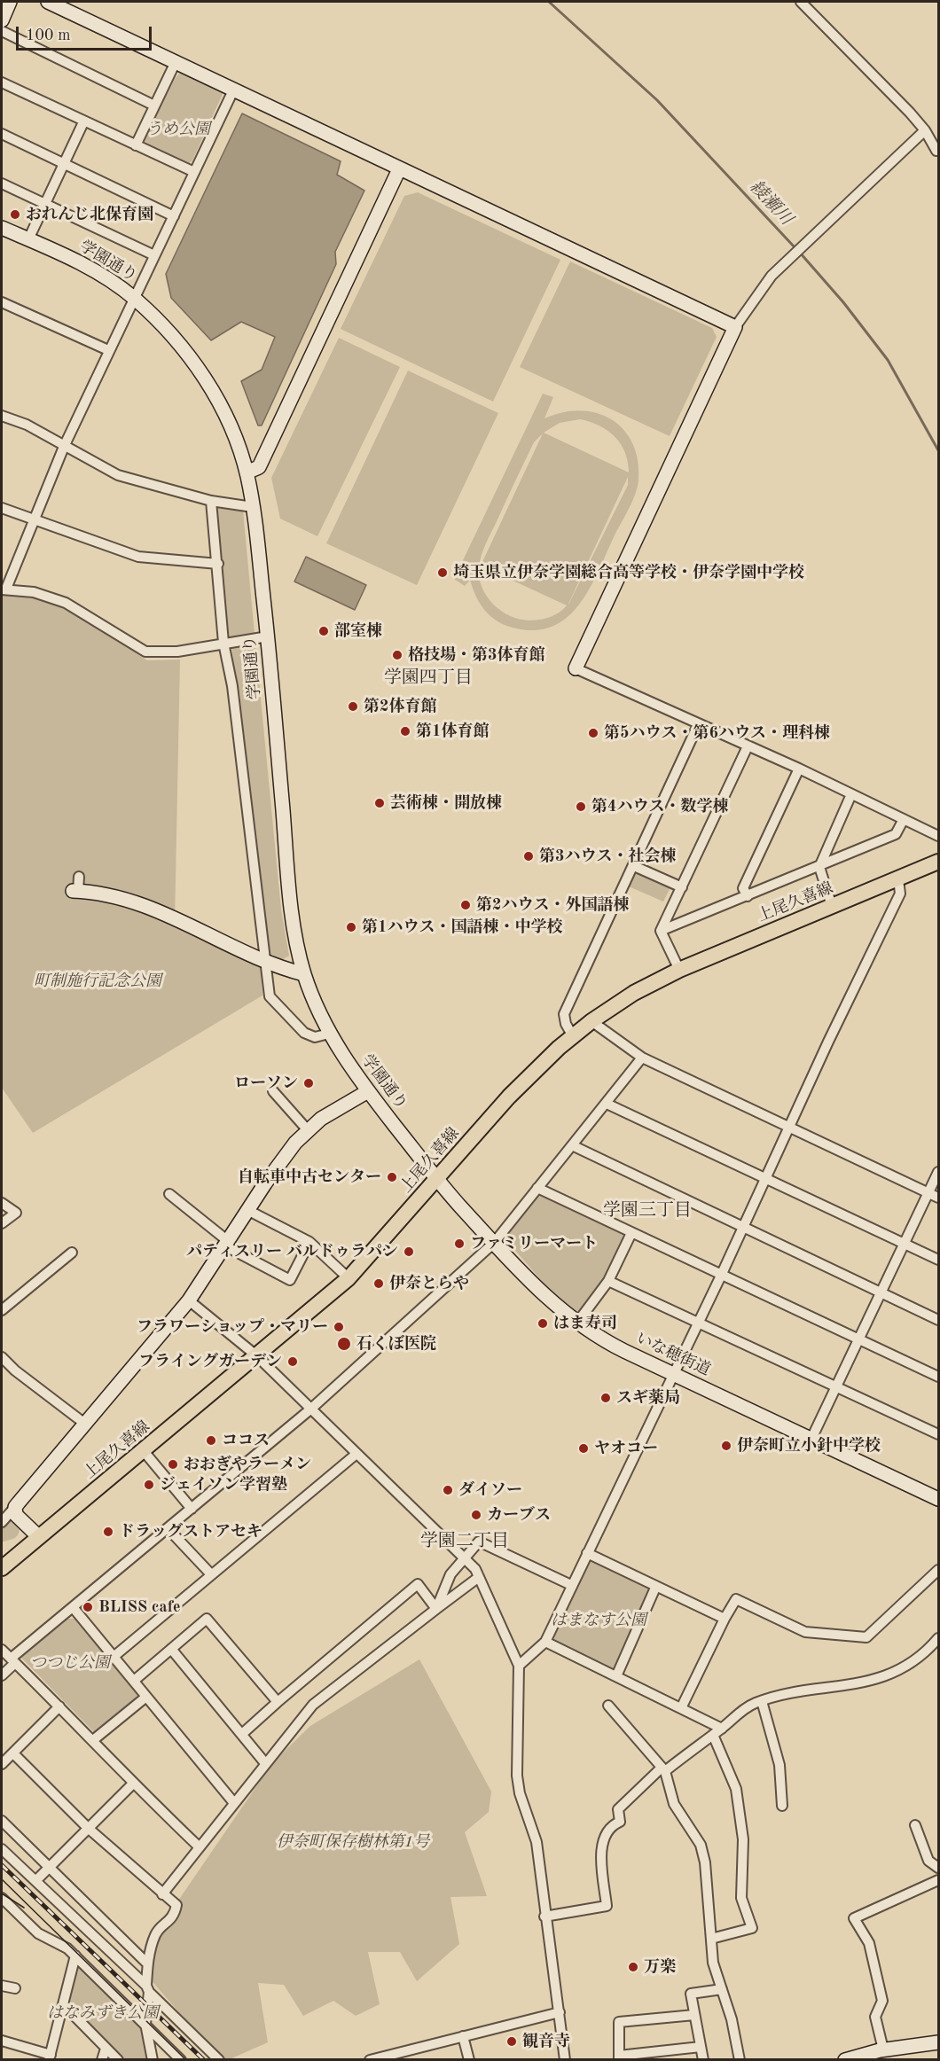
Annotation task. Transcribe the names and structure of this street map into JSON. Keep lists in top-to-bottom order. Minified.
{"streets":{"main road":["上尾久喜線"],"street":["学園通り","いな穂街道"]},"crossings":[["学園通り","上尾久喜線"],["学園通り","いな穂街道"],["上尾久喜線","いな穂街道"]],"districts":["学園四丁目","学園三丁目","学園二丁目"],"water":["綾瀬川"],"parks":["うめ公園","町制施行記念公園","はまなす公園","つつじ公園","伊奈町保存樹林第1号","はなみずき公園"],"places":["おれんじ北保育園","埼玉県立伊奈学園総合高等学校・伊奈学園中学校","部室棟","格技場・第3体育館","第2体育館","第1体育館","第5ハウス・第6ハウス・理科棟","芸術棟・開放棟","第4ハウス・数学棟","第3ハウス・社会棟","第2ハウス・外国語棟","第1ハウス・国語棟・中学校","ローソン","自転車中古センター","ファミリーマート","パティスリー バルドゥラパン","伊奈とらや","はま寿司","フラワーショップ・マリー","石くぼ医院","フライングガーデン","スギ薬局","ココス","伊奈町立小針中学校","ヤオコー","おおぎやラーメン","ジェイソン学習塾","ダイソー","カーブス","ドラッグストアセキ","BLISS cafe","万楽","観音寺"],"scale_bar":"100 m"}
